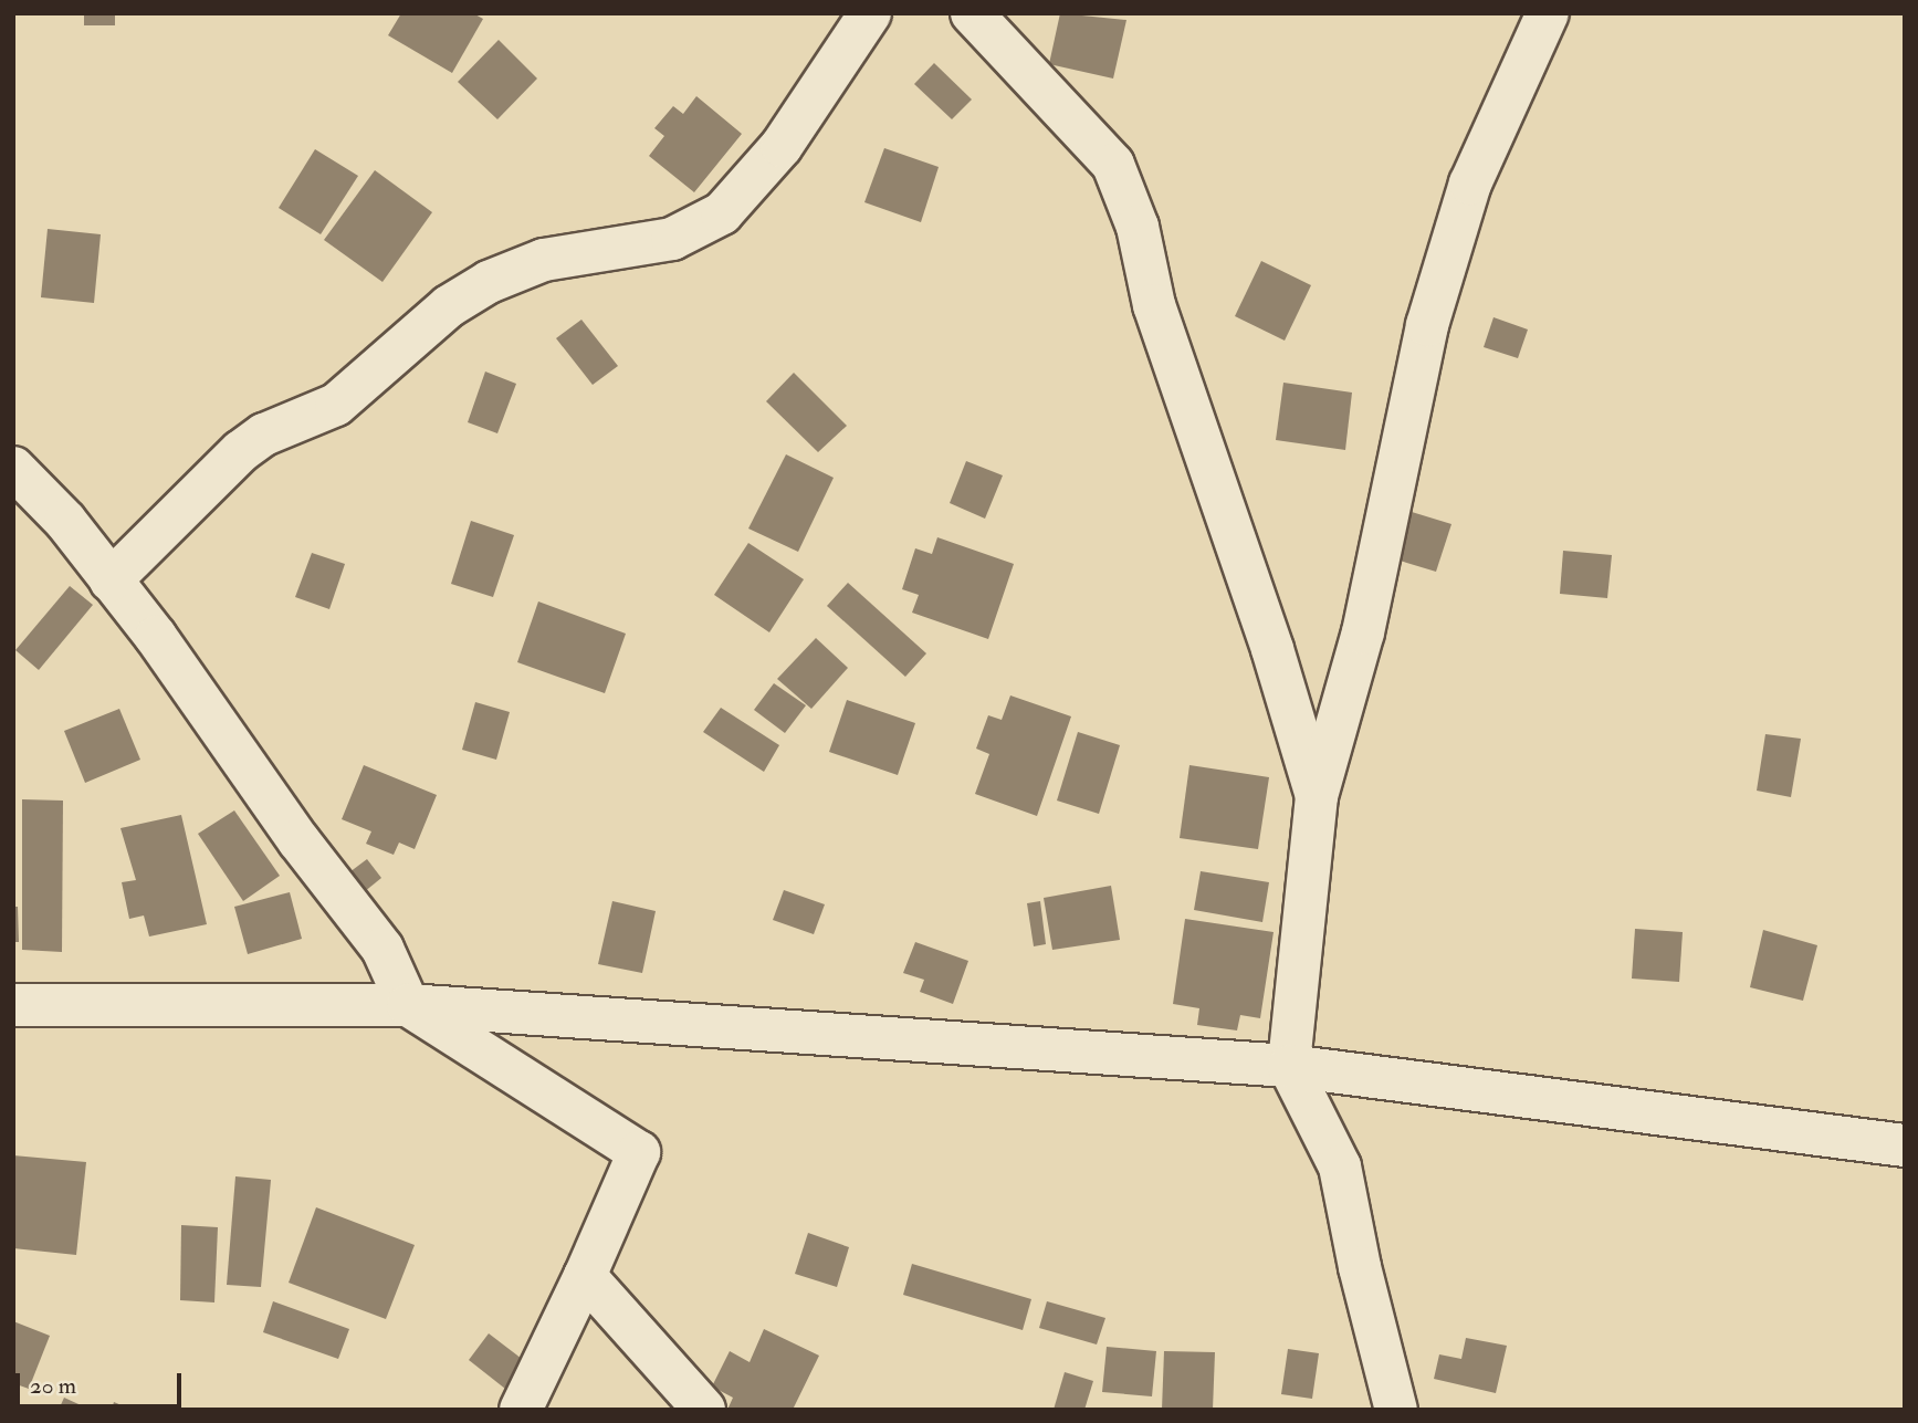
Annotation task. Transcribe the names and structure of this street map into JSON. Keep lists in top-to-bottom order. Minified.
{"scale_bar":"20 m"}
